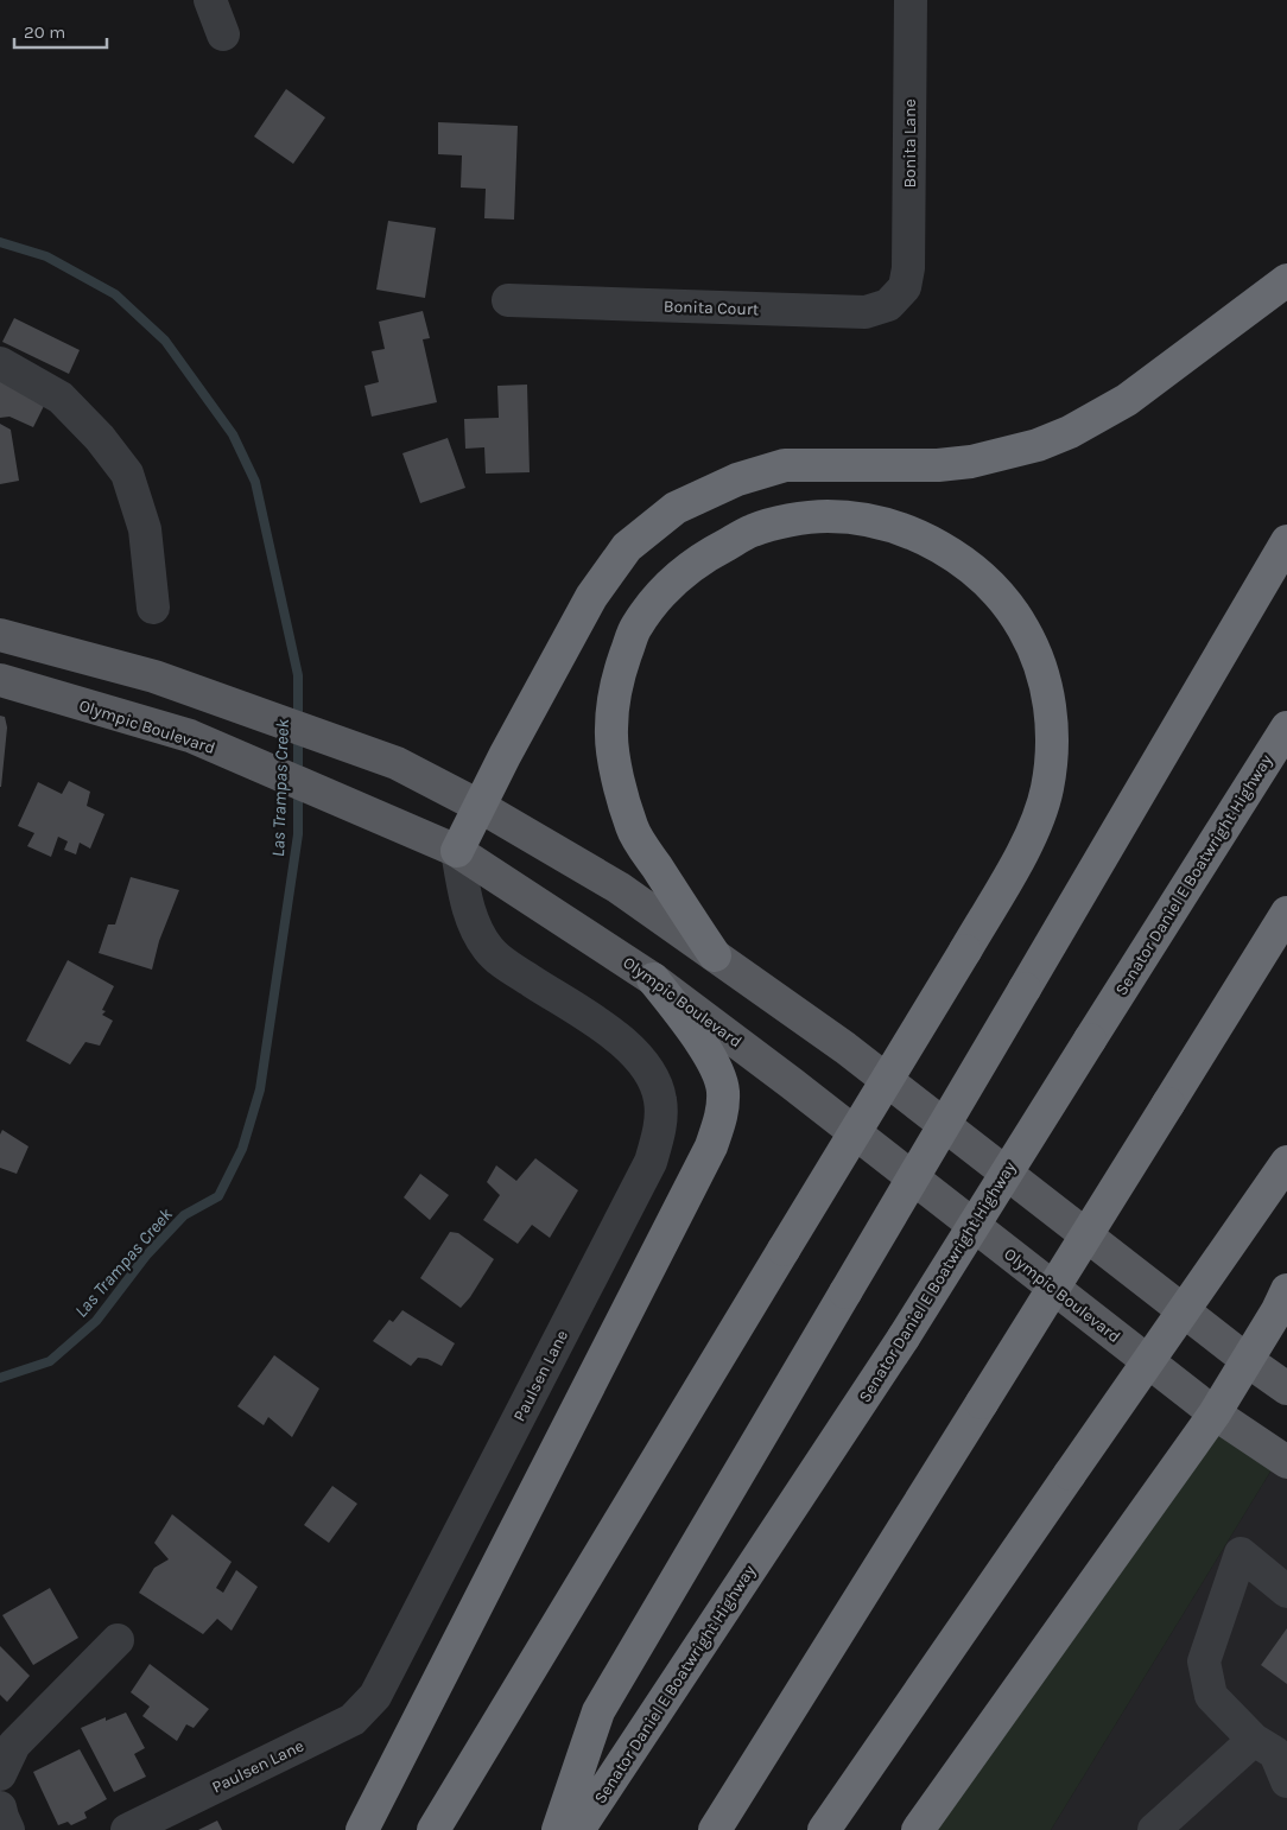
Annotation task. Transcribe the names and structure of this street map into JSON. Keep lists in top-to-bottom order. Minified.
{"streets":{"highway":["Senator Daniel E Boatwright Highway"],"main road":["Olympic Boulevard"],"street":["Bonita Lane","Bonita Court","Paulsen Lane"]},"crossings":[["Bonita Lane","Bonita Court"],["Olympic Boulevard","Paulsen Lane"]],"water":["Las Trampas Creek"],"scale_bar":"20 m"}
